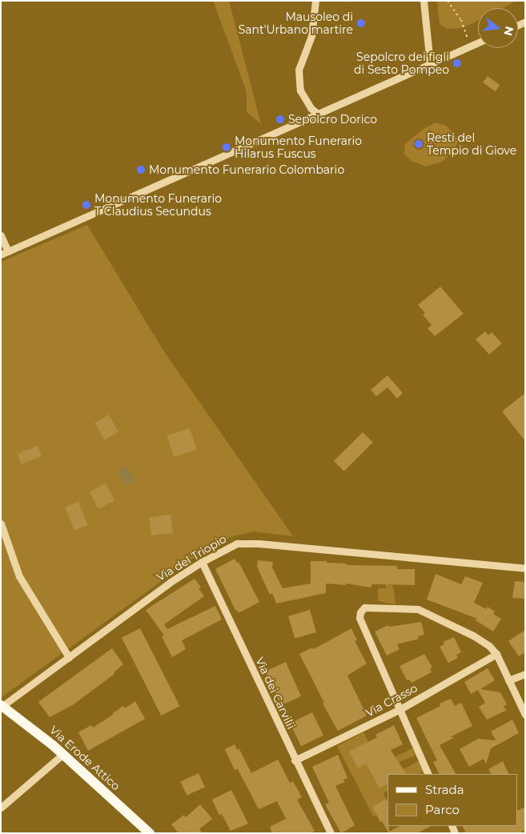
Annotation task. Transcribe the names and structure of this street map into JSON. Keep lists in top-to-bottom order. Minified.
{"streets":{"main road":["Via Erode Attico"],"street":["Via del Triopio","Via dei Carvilii","Via Crasso"]},"crossings":[["Via del Triopio","Via dei Carvilii"],["Via del Triopio","Via Erode Attico"],["Via dei Carvilii","Via Crasso"]],"places":["Mausoleo di Sant'Urbano martire","Sepolcro dei figli di Sesto Pompeo","Sepolcro Dorico","Resti del Tempio di Giove","Monumento Funerario Hilarus Fuscus","Monumento Funerario Colombario","Monumento Funerario T Claudius Secundus"],"legend":["Strada","Parco"],"north":"right"}
